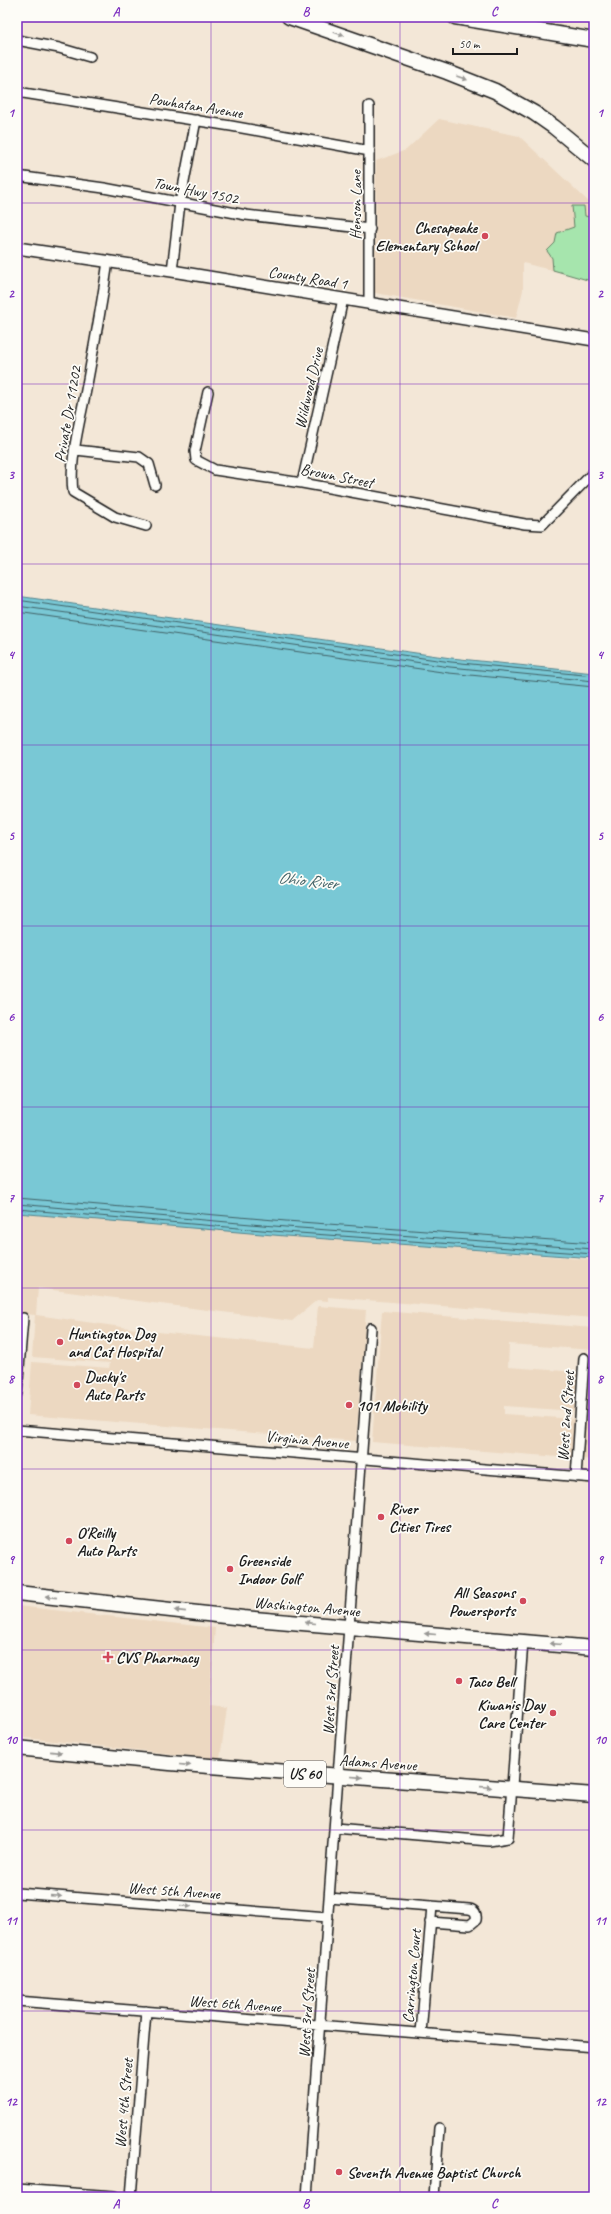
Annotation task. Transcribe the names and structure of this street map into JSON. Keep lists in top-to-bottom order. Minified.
{"streets":{"main road":["Washington Avenue","Adams Avenue","US 60"],"street":["Powhatan Avenue","Town Hwy 1502","Henson Lane","County Road 1","Wildwood Drive","Private Dr 11202","Brown Street","West 2nd Street","Virginia Avenue","West 3rd Street","West 5th Avenue","Carrington Court","West 6th Avenue","West 4th Street"]},"crossings":[["Powhatan Avenue","Henson Lane"],["Town Hwy 1502","Henson Lane"],["Henson Lane","County Road 1"],["County Road 1","Wildwood Drive"],["County Road 1","Private Dr 11202"],["Wildwood Drive","Brown Street"],["West 2nd Street","Virginia Avenue"],["Virginia Avenue","West 3rd Street"],["Washington Avenue","West 3rd Street"],["West 3rd Street","Adams Avenue"],["West 3rd Street","West 5th Avenue"],["West 3rd Street","Carrington Court"],["West 3rd Street","West 6th Avenue"],["Carrington Court","West 6th Avenue"],["West 6th Avenue","West 4th Street"]],"one_way":["Washington Avenue","Adams Avenue","West 5th Avenue"],"water":["Ohio River"],"places":{"other":["Chesapeake Elementary School","Huntington Dog and Cat Hospital","Ducky's Auto Parts","101 Mobility","River Cities Tires","O'Reilly Auto Parts","Greenside Indoor Golf","All Seasons Powersports","Taco Bell","Kiwanis Day Care Center","Seventh Avenue Baptist Church"],"health":["CVS Pharmacy"]},"scale_bar":"50 m","grid":{"columns":["A","B","C"],"rows":["1","2","3","4","5","6","7","8","9","10","11","12"]}}
